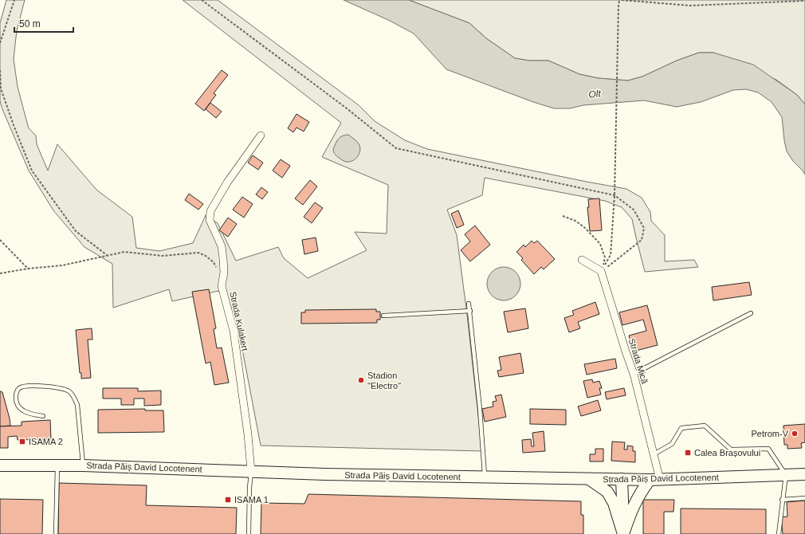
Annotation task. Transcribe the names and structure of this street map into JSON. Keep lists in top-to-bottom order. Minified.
{"streets":{"main road":["Strada Păiș David Locotenent"],"street":["Strada Kulakert","Strada Mică"]},"crossings":[["Strada Kulakert","Strada Păiș David Locotenent"],["Strada Mică","Strada Păiș David Locotenent"]],"water":["Olt"],"places":{"other":["Stadion \"Electro\"","Petrom-V"],"transit":["ISAMA 2","Calea Brașovului","ISAMA 1"]},"scale_bar":"50 m"}
